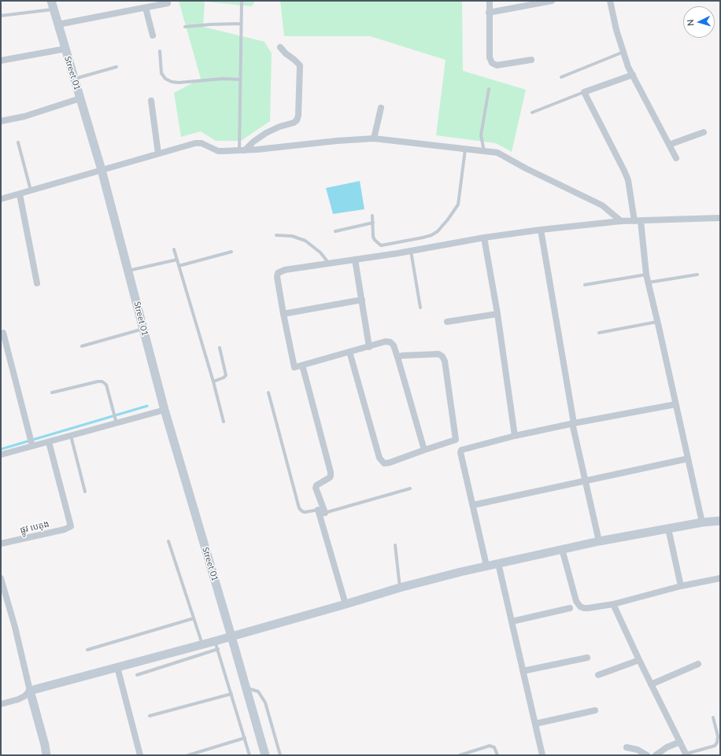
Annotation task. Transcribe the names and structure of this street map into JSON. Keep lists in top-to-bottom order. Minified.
{"streets":{"street":["Street 01","ផ្លូវ បេតុង"]},"north":"left"}
